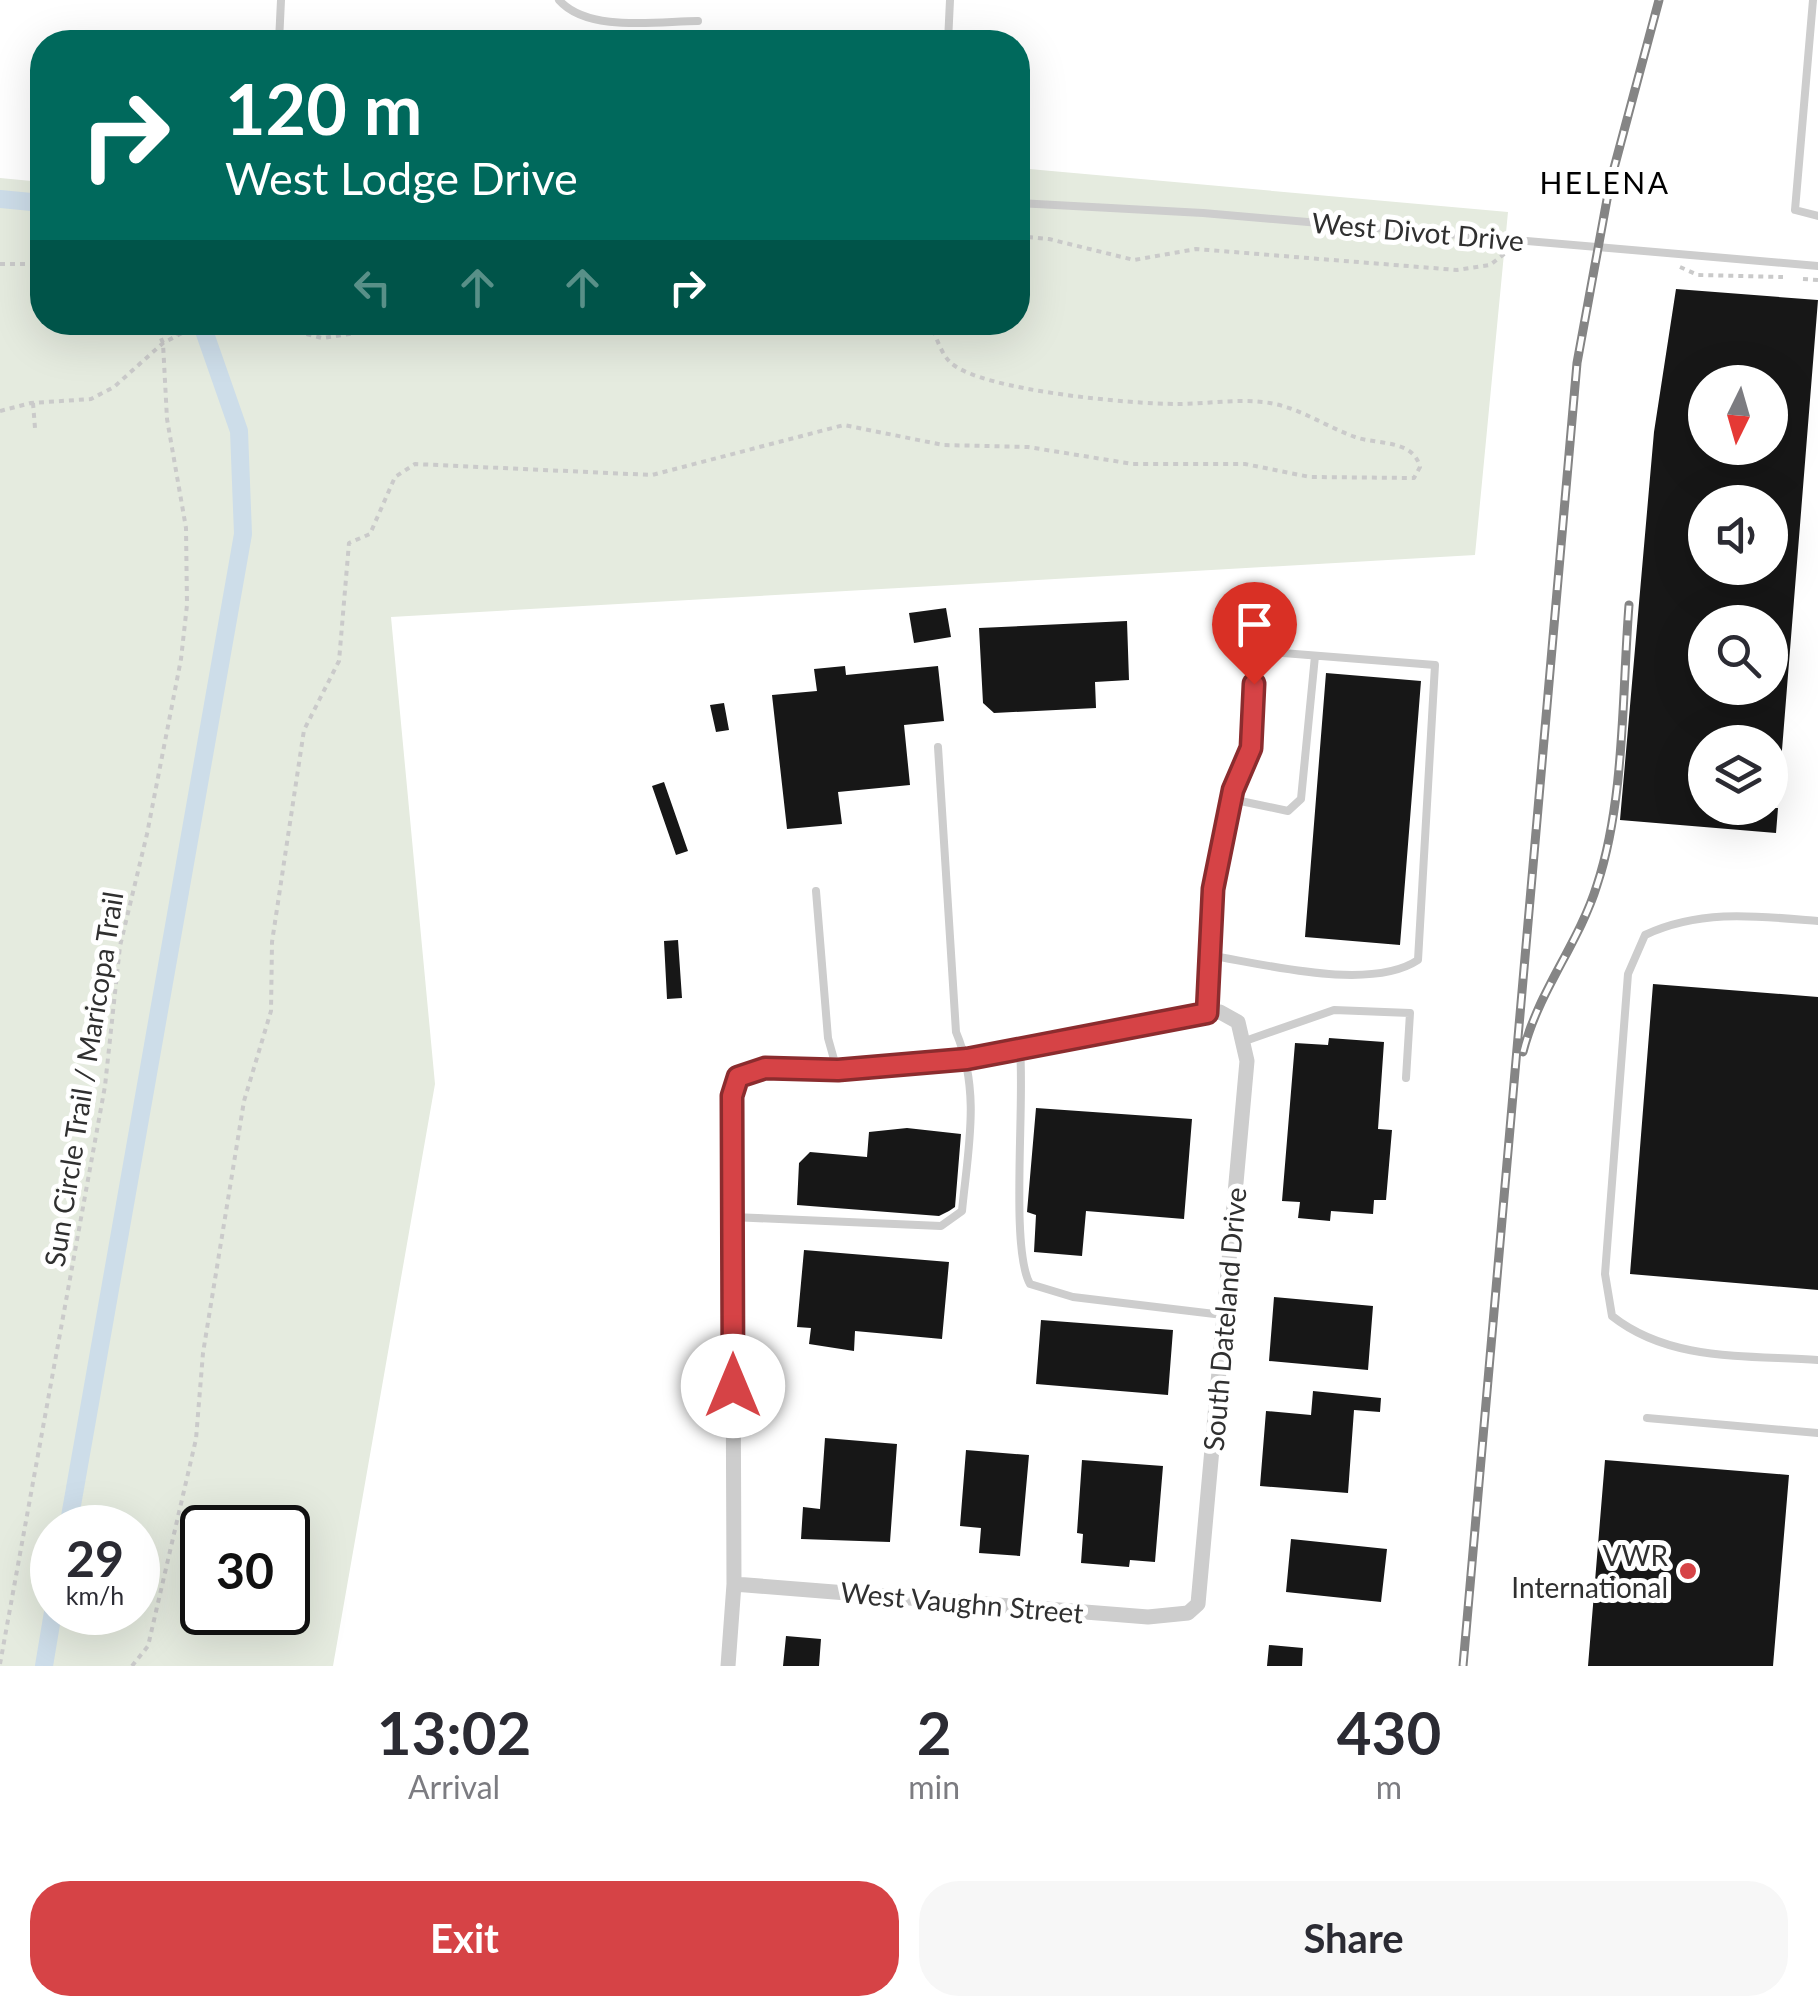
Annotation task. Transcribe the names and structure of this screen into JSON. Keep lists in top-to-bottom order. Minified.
{"streets":{"street":["South Dateland Drive","West Vaughn Street"],"lane":["West Divot Drive"],"path":["Sun Circle Trail / Maricopa Trail"]},"crossings":[["South Dateland Drive","West Vaughn Street"]],"districts":["HELENA"],"places":["VWR International"],"north":"bottom","page":{"turn":["120 m","West Lodge Drive"],"speed":"29 km/h","limit":"30","eta":["13:02","Arrival","2","min","430","m"],"buttons":["Exit","Share"]}}
